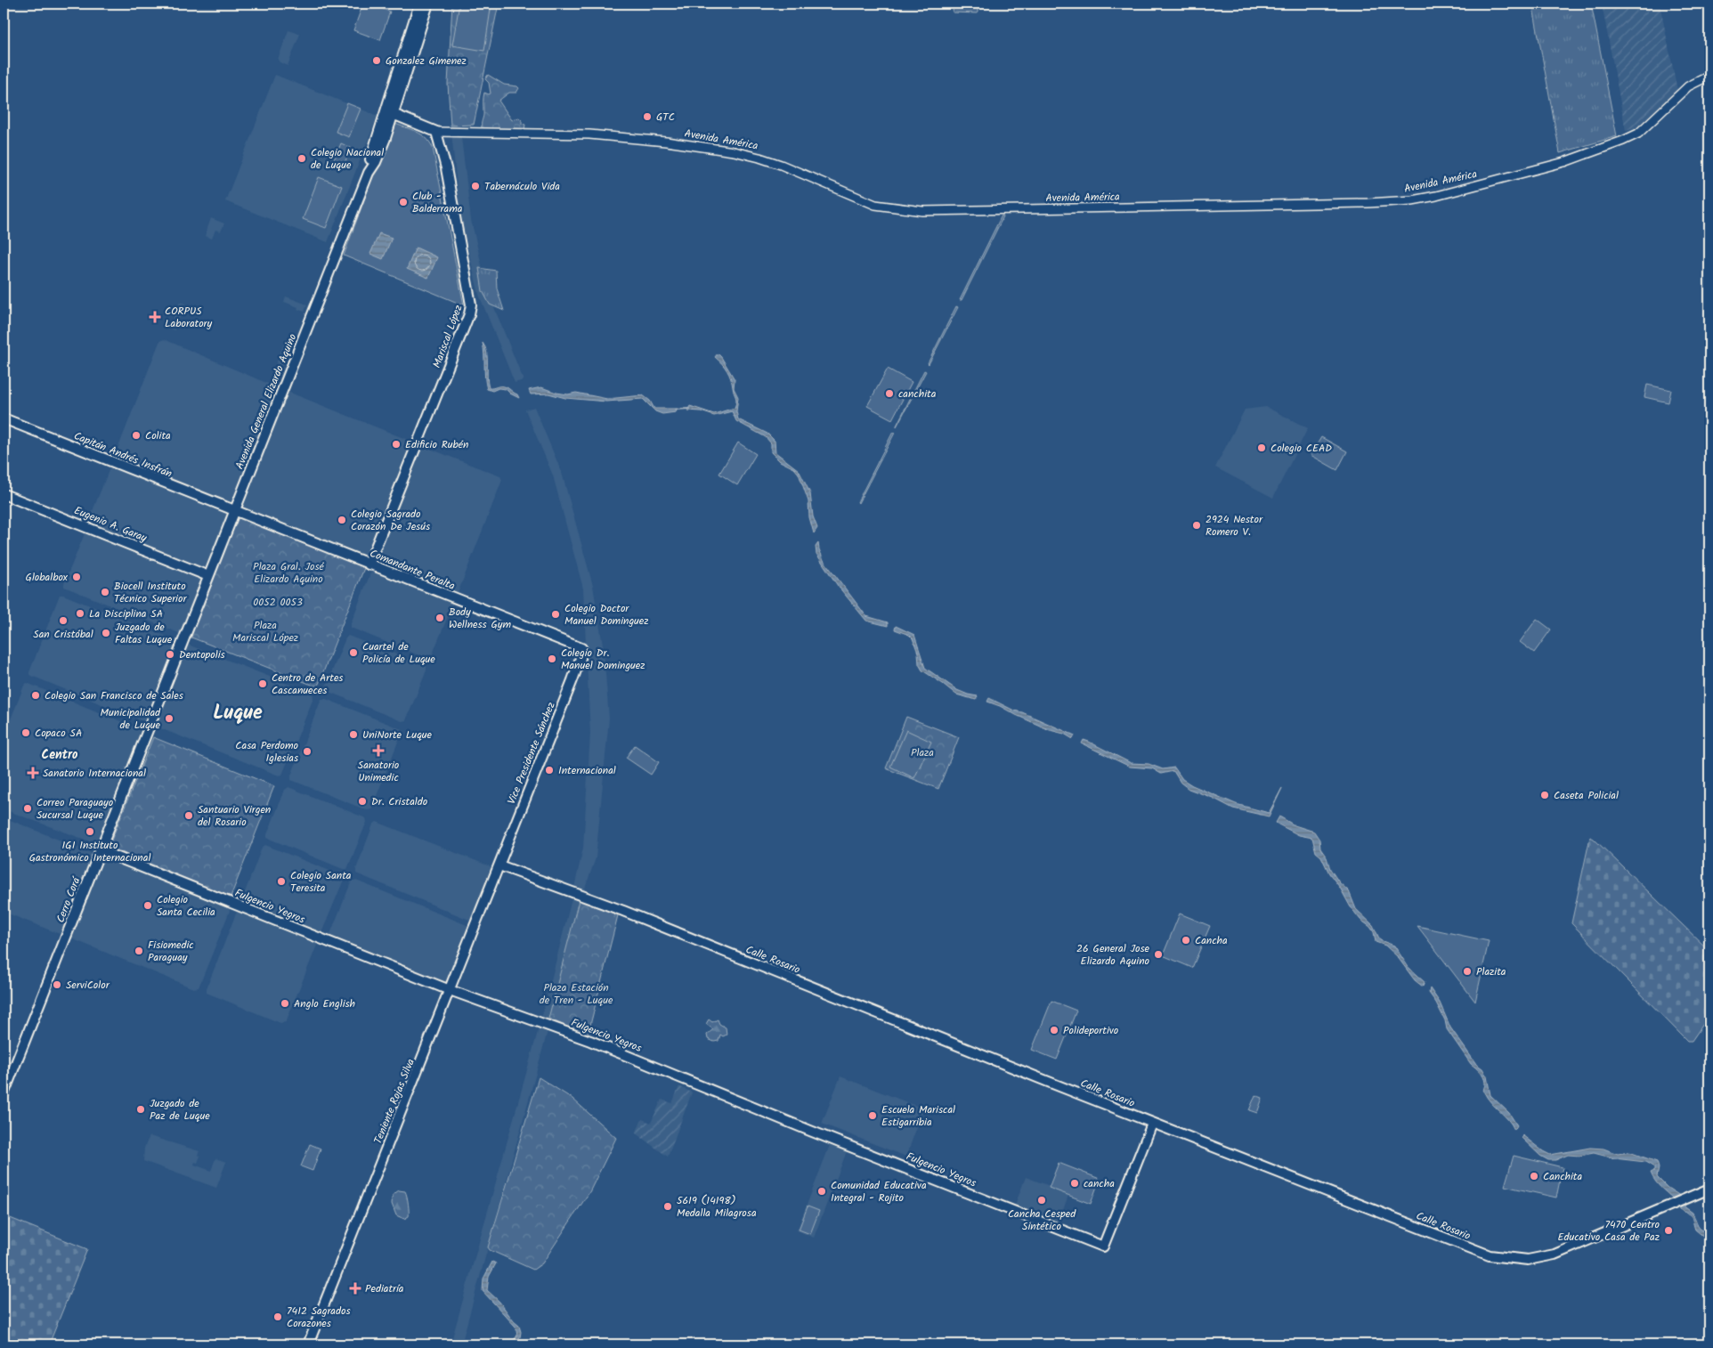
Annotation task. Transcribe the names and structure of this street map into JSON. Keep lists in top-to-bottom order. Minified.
{"streets":{"main road":["Avenida América","Mariscal López","Avenida General Elizardo Aquino","Capitán Andrés Insfrán","Eugenio A. Garay","Comandante Peralta","Vice Presidente Sánchez","Cerro Corá","Fulgencio Yegros","Calle Rosario","Teniente Rojas Silva"]},"crossings":[["Avenida América","Mariscal López"],["Mariscal López","Comandante Peralta"],["Avenida General Elizardo Aquino","Capitán Andrés Insfrán"],["Avenida General Elizardo Aquino","Eugenio A. Garay"],["Avenida General Elizardo Aquino","Comandante Peralta"],["Avenida General Elizardo Aquino","Cerro Corá"],["Capitán Andrés Insfrán","Comandante Peralta"],["Comandante Peralta","Vice Presidente Sánchez"],["Vice Presidente Sánchez","Calle Rosario"],["Vice Presidente Sánchez","Teniente Rojas Silva"],["Cerro Corá","Fulgencio Yegros"],["Fulgencio Yegros","Calle Rosario"],["Fulgencio Yegros","Teniente Rojas Silva"],["Calle Rosario","Teniente Rojas Silva"]],"districts":["Luque","Centro"],"parks":["Plaza Gral. José Elizardo Aquino","0052 0053","Plaza Mariscal López","Plaza","Plaza Estación de Tren - Luque"],"places":{"other":["Gonzalez Gimenez","GTC","Colegio Nacional de Luque","Tabernáculo Vida","Club - Balderrama","canchita","Colita","Edificio Rubén","Colegio CEAD","Colegio Sagrado Corazón De Jesús","2924 Nestor Romero V.","Globalbox","Biocell Instituto Técnico Superior","La Disciplina SA","Colegio Doctor Manuel Dominguez","Body Wellness Gym","San Cristóbal","Juzgado de Faltas Luque","Cuartel de Policía de Luque","Dentopolis","Colegio Dr. Manuel Dominguez","Centro de Artes Cascanueces","Colegio San Francisco de Sales","Municipalidad de Luque","Copaco SA","UniNorte Luque","Casa Perdomo Iglesias","Internacional","Caseta Policial","Dr. Cristaldo","Correo Paraguayo Sucursal Luque","Santuario Virgen del Rosario","IGI Instituto Gastronómico Internacional","Colegio Santa Teresita","Colegio Santa Cecilia","Cancha","Fisiomedic Paraguay","26 General Jose Elizardo Aquino","Plazita","ServiColor","Anglo English","Polideportivo","Juzgado de Paz de Luque","Escuela Mariscal Estigarribia","Canchita","cancha","Comunidad Educativa Integral - Rojito","Cancha Cesped Sintético","5619 (14198) Medalla Milagrosa","7470 Centro Educativo Casa de Paz","7412 Sagrados Corazones"],"health":["CORPUS Laboratory","Sanatorio Unimedic","Sanatorio Internacional","Pediatría"]}}
